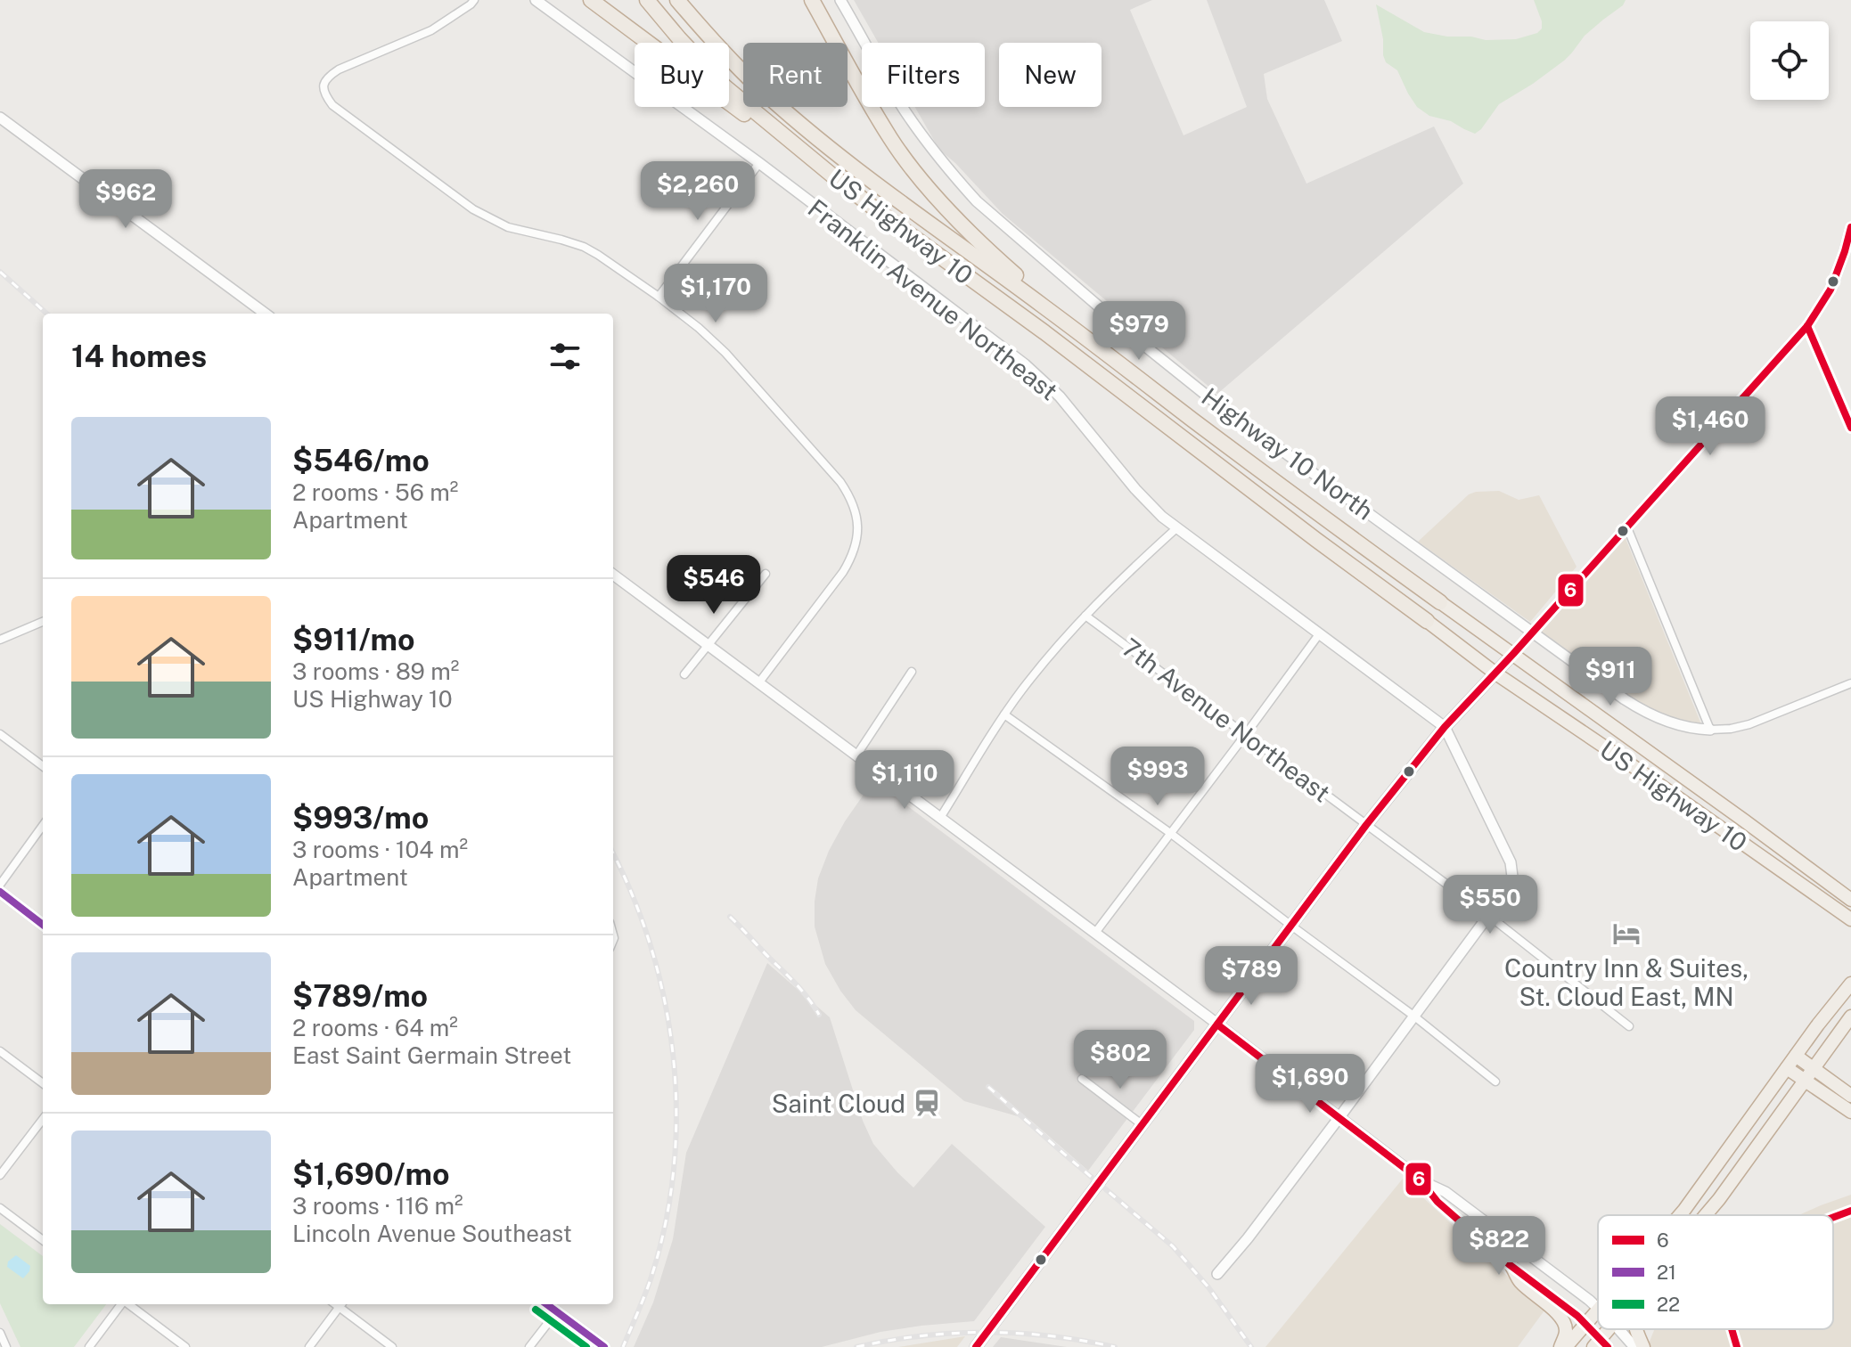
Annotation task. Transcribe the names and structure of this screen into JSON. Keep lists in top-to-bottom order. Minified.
{"streets":{"highway":["US Highway 10"],"street":["Franklin Avenue Northeast","Highway 10 North","7th Avenue Northeast"]},"places":{"hotel":["Country Inn & Suites, St. Cloud East, MN"],"station":["Saint Cloud"]},"lines":["transit line 6","transit line 21","transit line 22"],"legend":["6","21","22"],"page":{"chip":["Buy","Rent","Filters","New"],"price":["$2,260","$962","$1,170","$979","$1,460","$546","$911","$993","$1,110","$550","$789","$802","$1,690","$822"],"heading":"14 homes","list":[{"name":"$546/mo","note":"2 rooms · 56 m² · Apartment"},{"name":"$911/mo","note":"3 rooms · 89 m² · US Highway 10"},{"name":"$993/mo","note":"3 rooms · 104 m² · Apartment"},{"name":"$789/mo","note":"2 rooms · 64 m² · East Saint Germain Street"},{"name":"$1,690/mo","note":"3 rooms · 116 m² · Lincoln Avenue Southeast"}]}}
